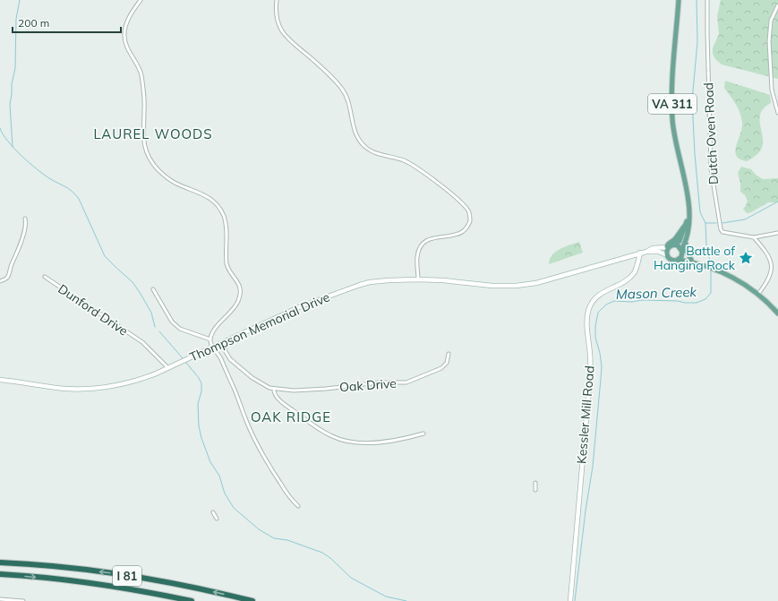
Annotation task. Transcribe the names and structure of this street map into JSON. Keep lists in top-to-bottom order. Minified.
{"streets":{"highway":["I 81"],"main road":["VA 311","Thompson Memorial Drive","Kessler Mill Road"],"street":["Dutch Oven Road","Dunford Drive","Oak Drive"]},"crossings":[["VA 311","Thompson Memorial Drive"],["Dunford Drive","Thompson Memorial Drive"],["Thompson Memorial Drive","Oak Drive"],["Thompson Memorial Drive","Kessler Mill Road"]],"districts":["LAUREL WOODS","OAK RIDGE"],"water":["Mason Creek"],"places":{"place":["Battle of Hanging Rock"]},"scale_bar":"200 m"}
